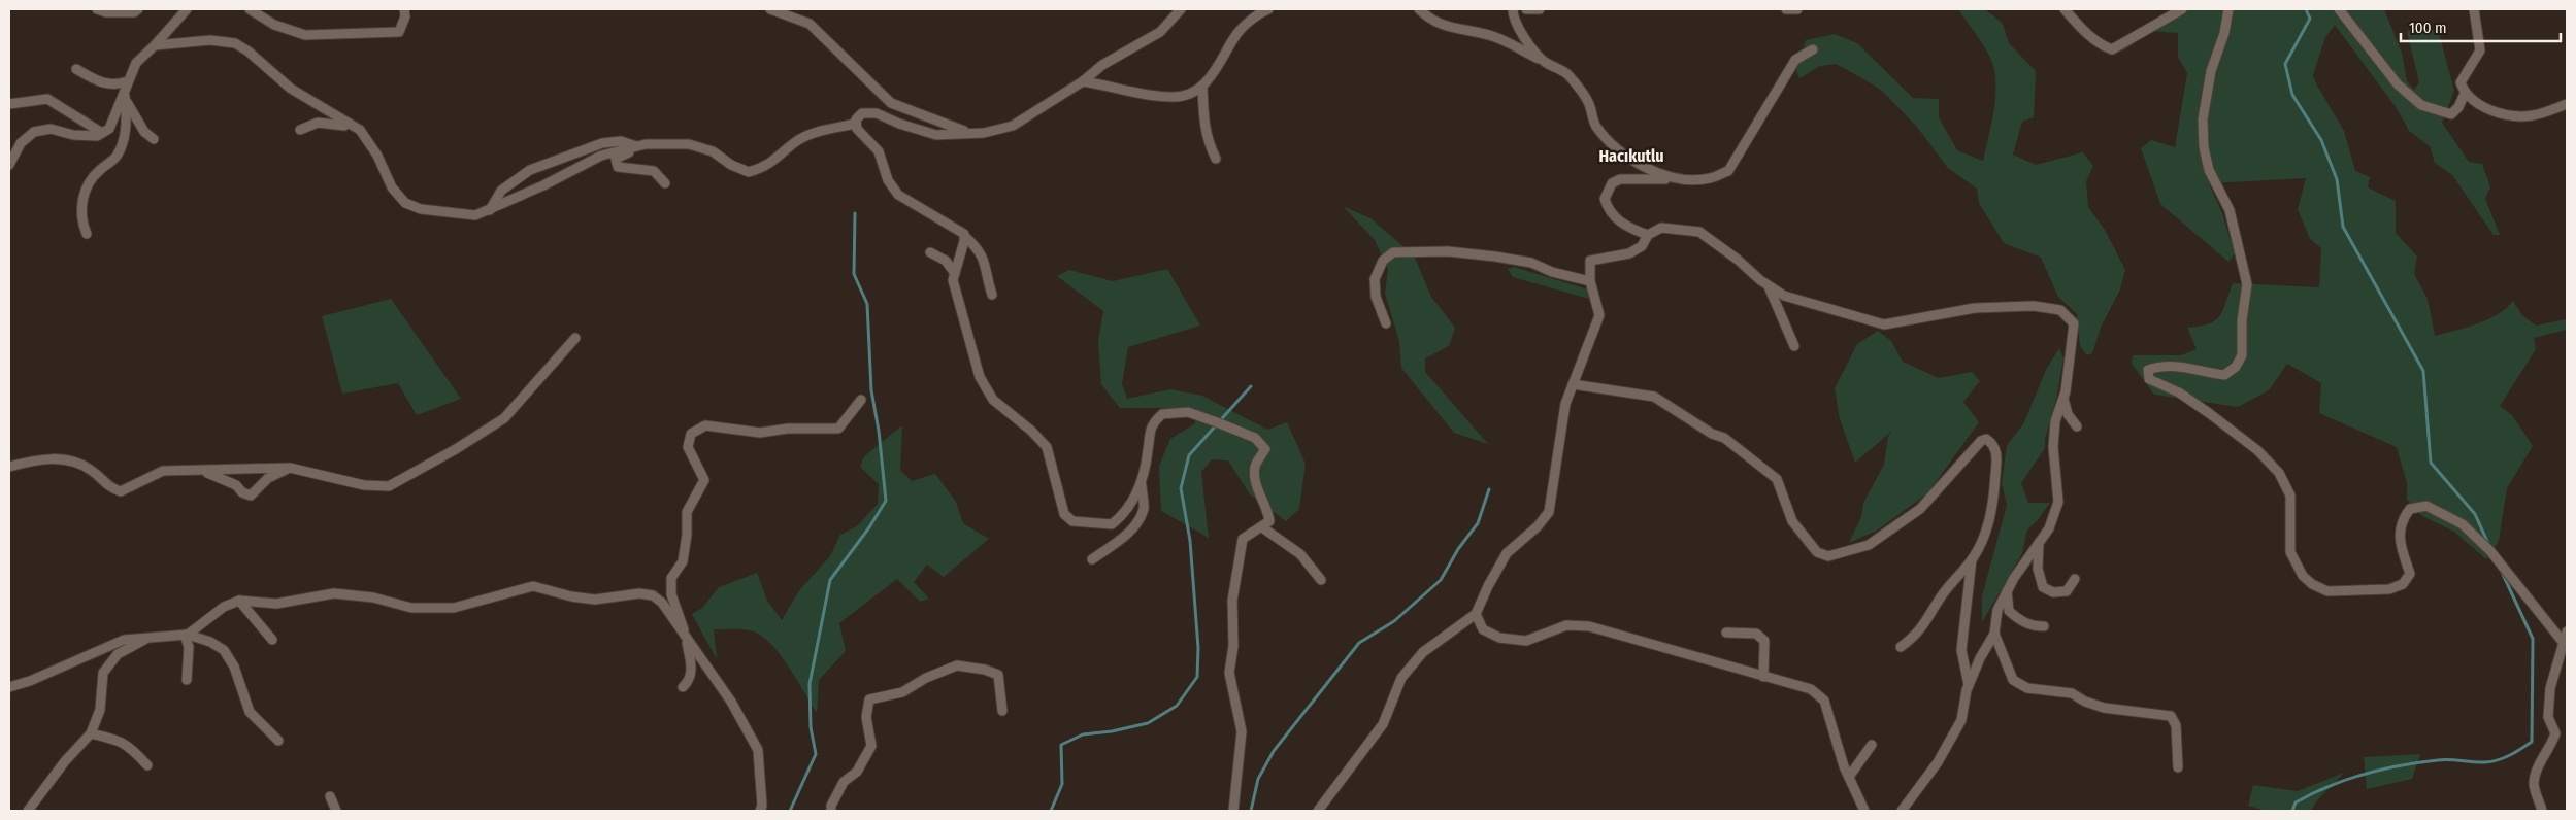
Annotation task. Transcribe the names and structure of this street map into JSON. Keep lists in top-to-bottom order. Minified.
{"districts":["Hacıkutlu"],"scale_bar":"100 m"}
